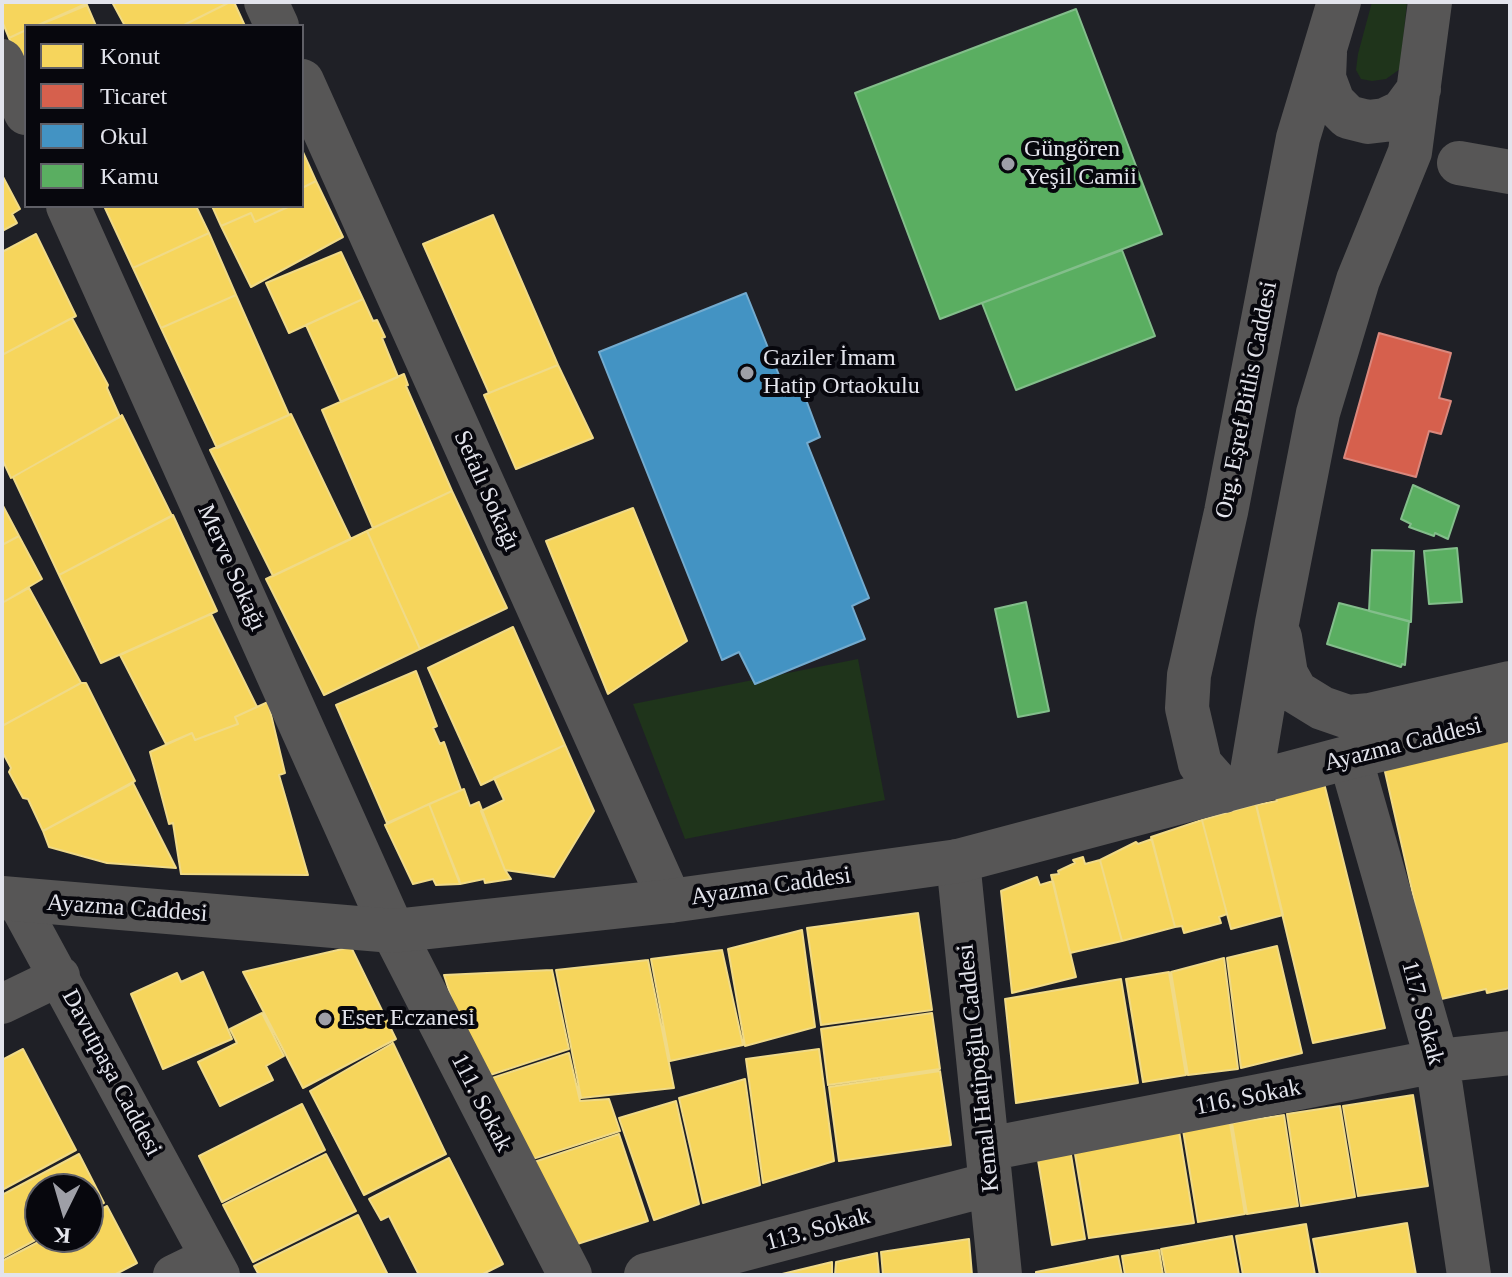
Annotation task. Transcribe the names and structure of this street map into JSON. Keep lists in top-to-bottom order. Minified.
{"streets":{"street":["Org. Eşref Bitlis Caddesi","Sefalı Sokağı","Merve Sokağı","Ayazma Caddesi","117. Sokak","Kemal Hatipoğlu Caddesi","Davutpaşa Caddesi","116. Sokak","111. Sokak","113. Sokak"]},"crossings":[["Org. Eşref Bitlis Caddesi","Ayazma Caddesi"],["Sefalı Sokağı","Ayazma Caddesi"],["Merve Sokağı","Ayazma Caddesi"],["Merve Sokağı","111. Sokak"],["Ayazma Caddesi","117. Sokak"],["Ayazma Caddesi","Kemal Hatipoğlu Caddesi"],["Ayazma Caddesi","Davutpaşa Caddesi"],["Ayazma Caddesi","111. Sokak"],["117. Sokak","116. Sokak"],["Kemal Hatipoğlu Caddesi","116. Sokak"],["Kemal Hatipoğlu Caddesi","113. Sokak"],["116. Sokak","113. Sokak"]],"places":["Güngören Yeşil Camii","Gaziler İmam Hatip Ortaokulu","Eser Eczanesi"],"legend":["Konut","Ticaret","Okul","Kamu"],"north":"bottom"}
